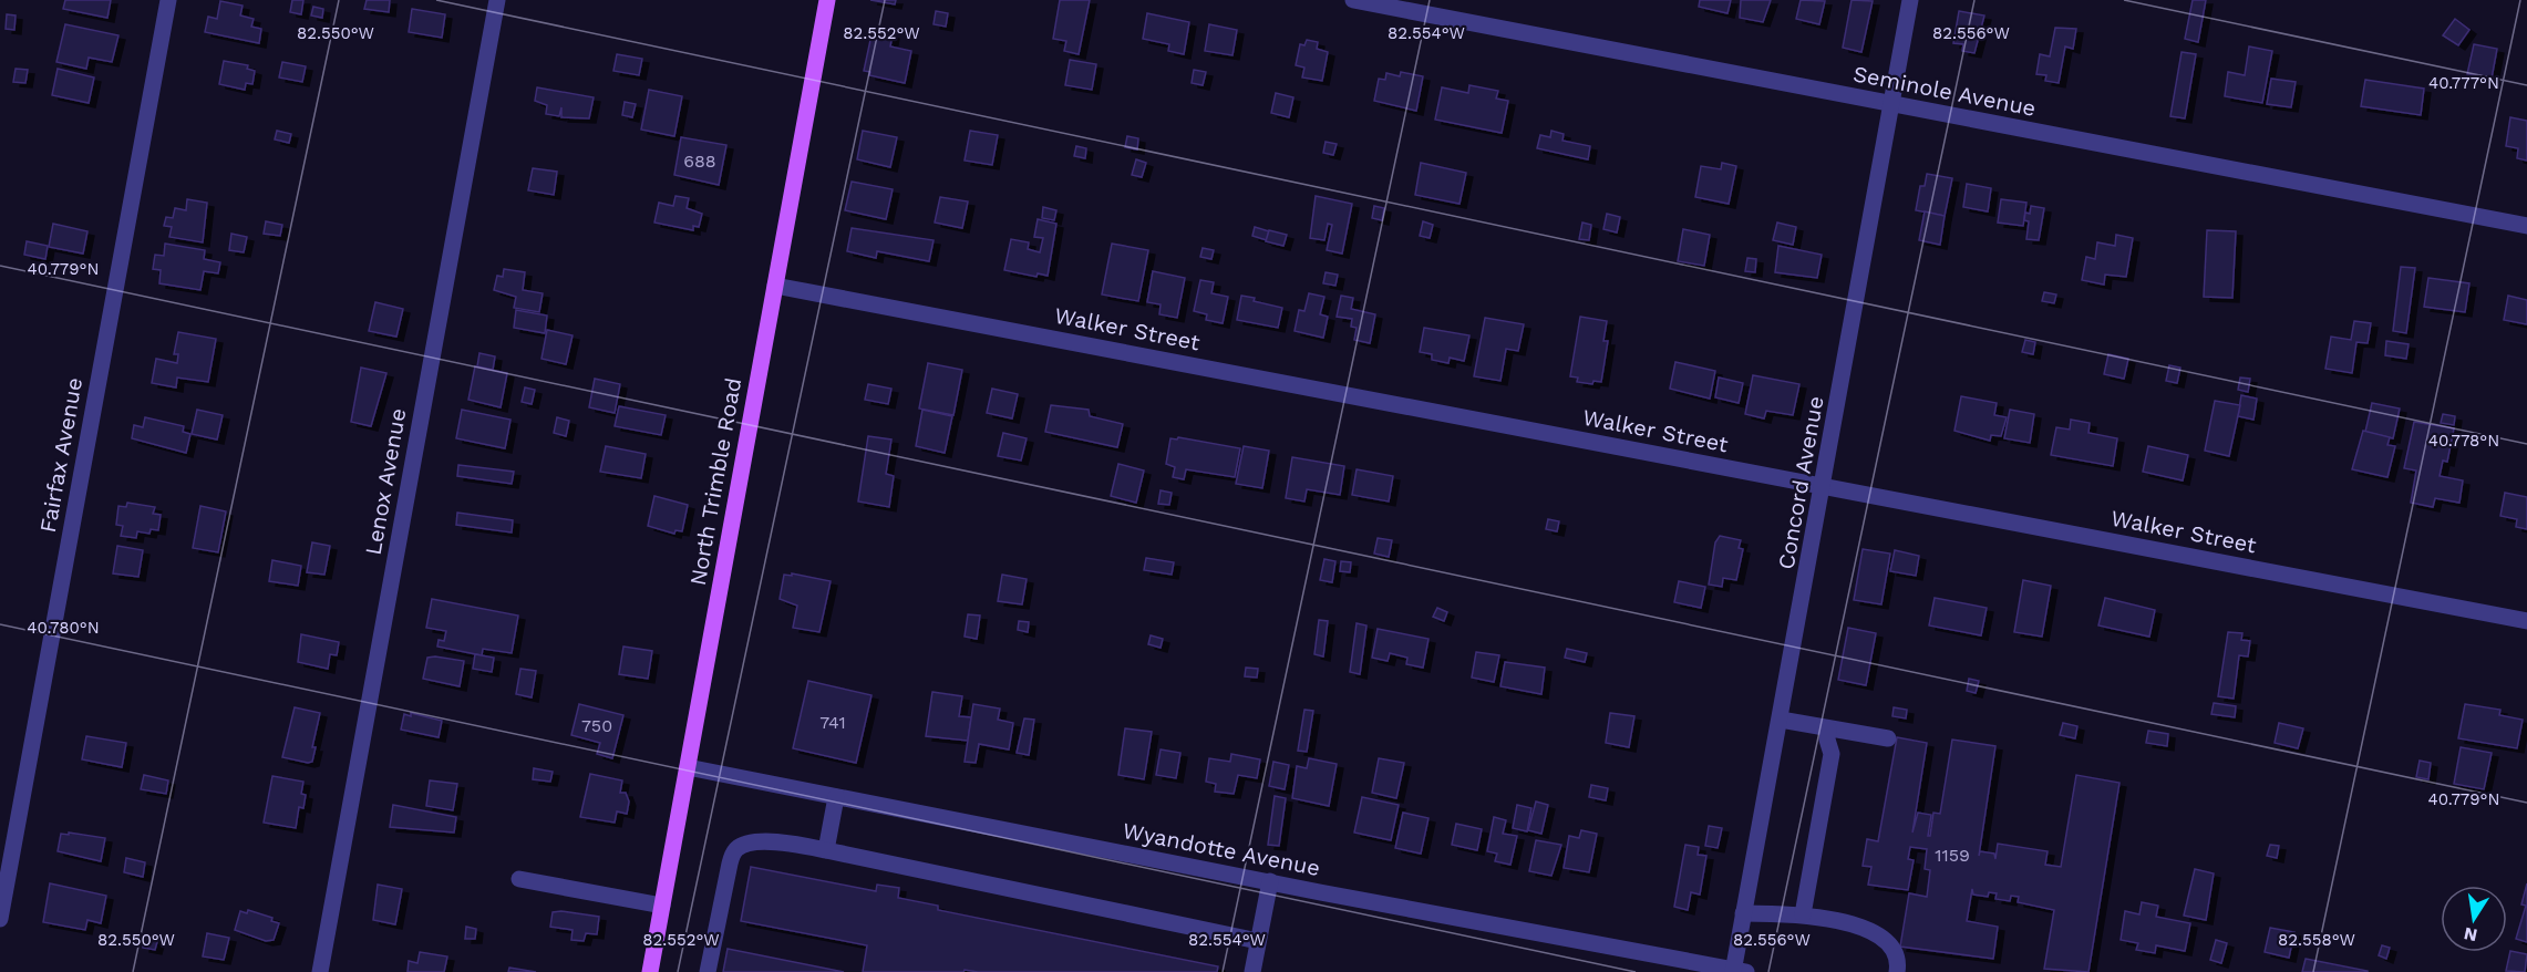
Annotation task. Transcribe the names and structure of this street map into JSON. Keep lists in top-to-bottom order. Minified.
{"streets":{"main road":["North Trimble Road"],"street":["Seminole Avenue","Walker Street","Fairfax Avenue","Lenox Avenue","Concord Avenue","Wyandotte Avenue"]},"crossings":[["Seminole Avenue","Concord Avenue"],["Walker Street","North Trimble Road"],["Walker Street","Concord Avenue"],["North Trimble Road","Wyandotte Avenue"],["Concord Avenue","Wyandotte Avenue"]],"house_numbers":["688","741","750","1159"],"north":"bottom","coordinates":["82.550°W","82.552°W","82.554°W","82.556°W","40.777°N","40.779°N","40.778°N","40.780°N","82.558°W"]}
